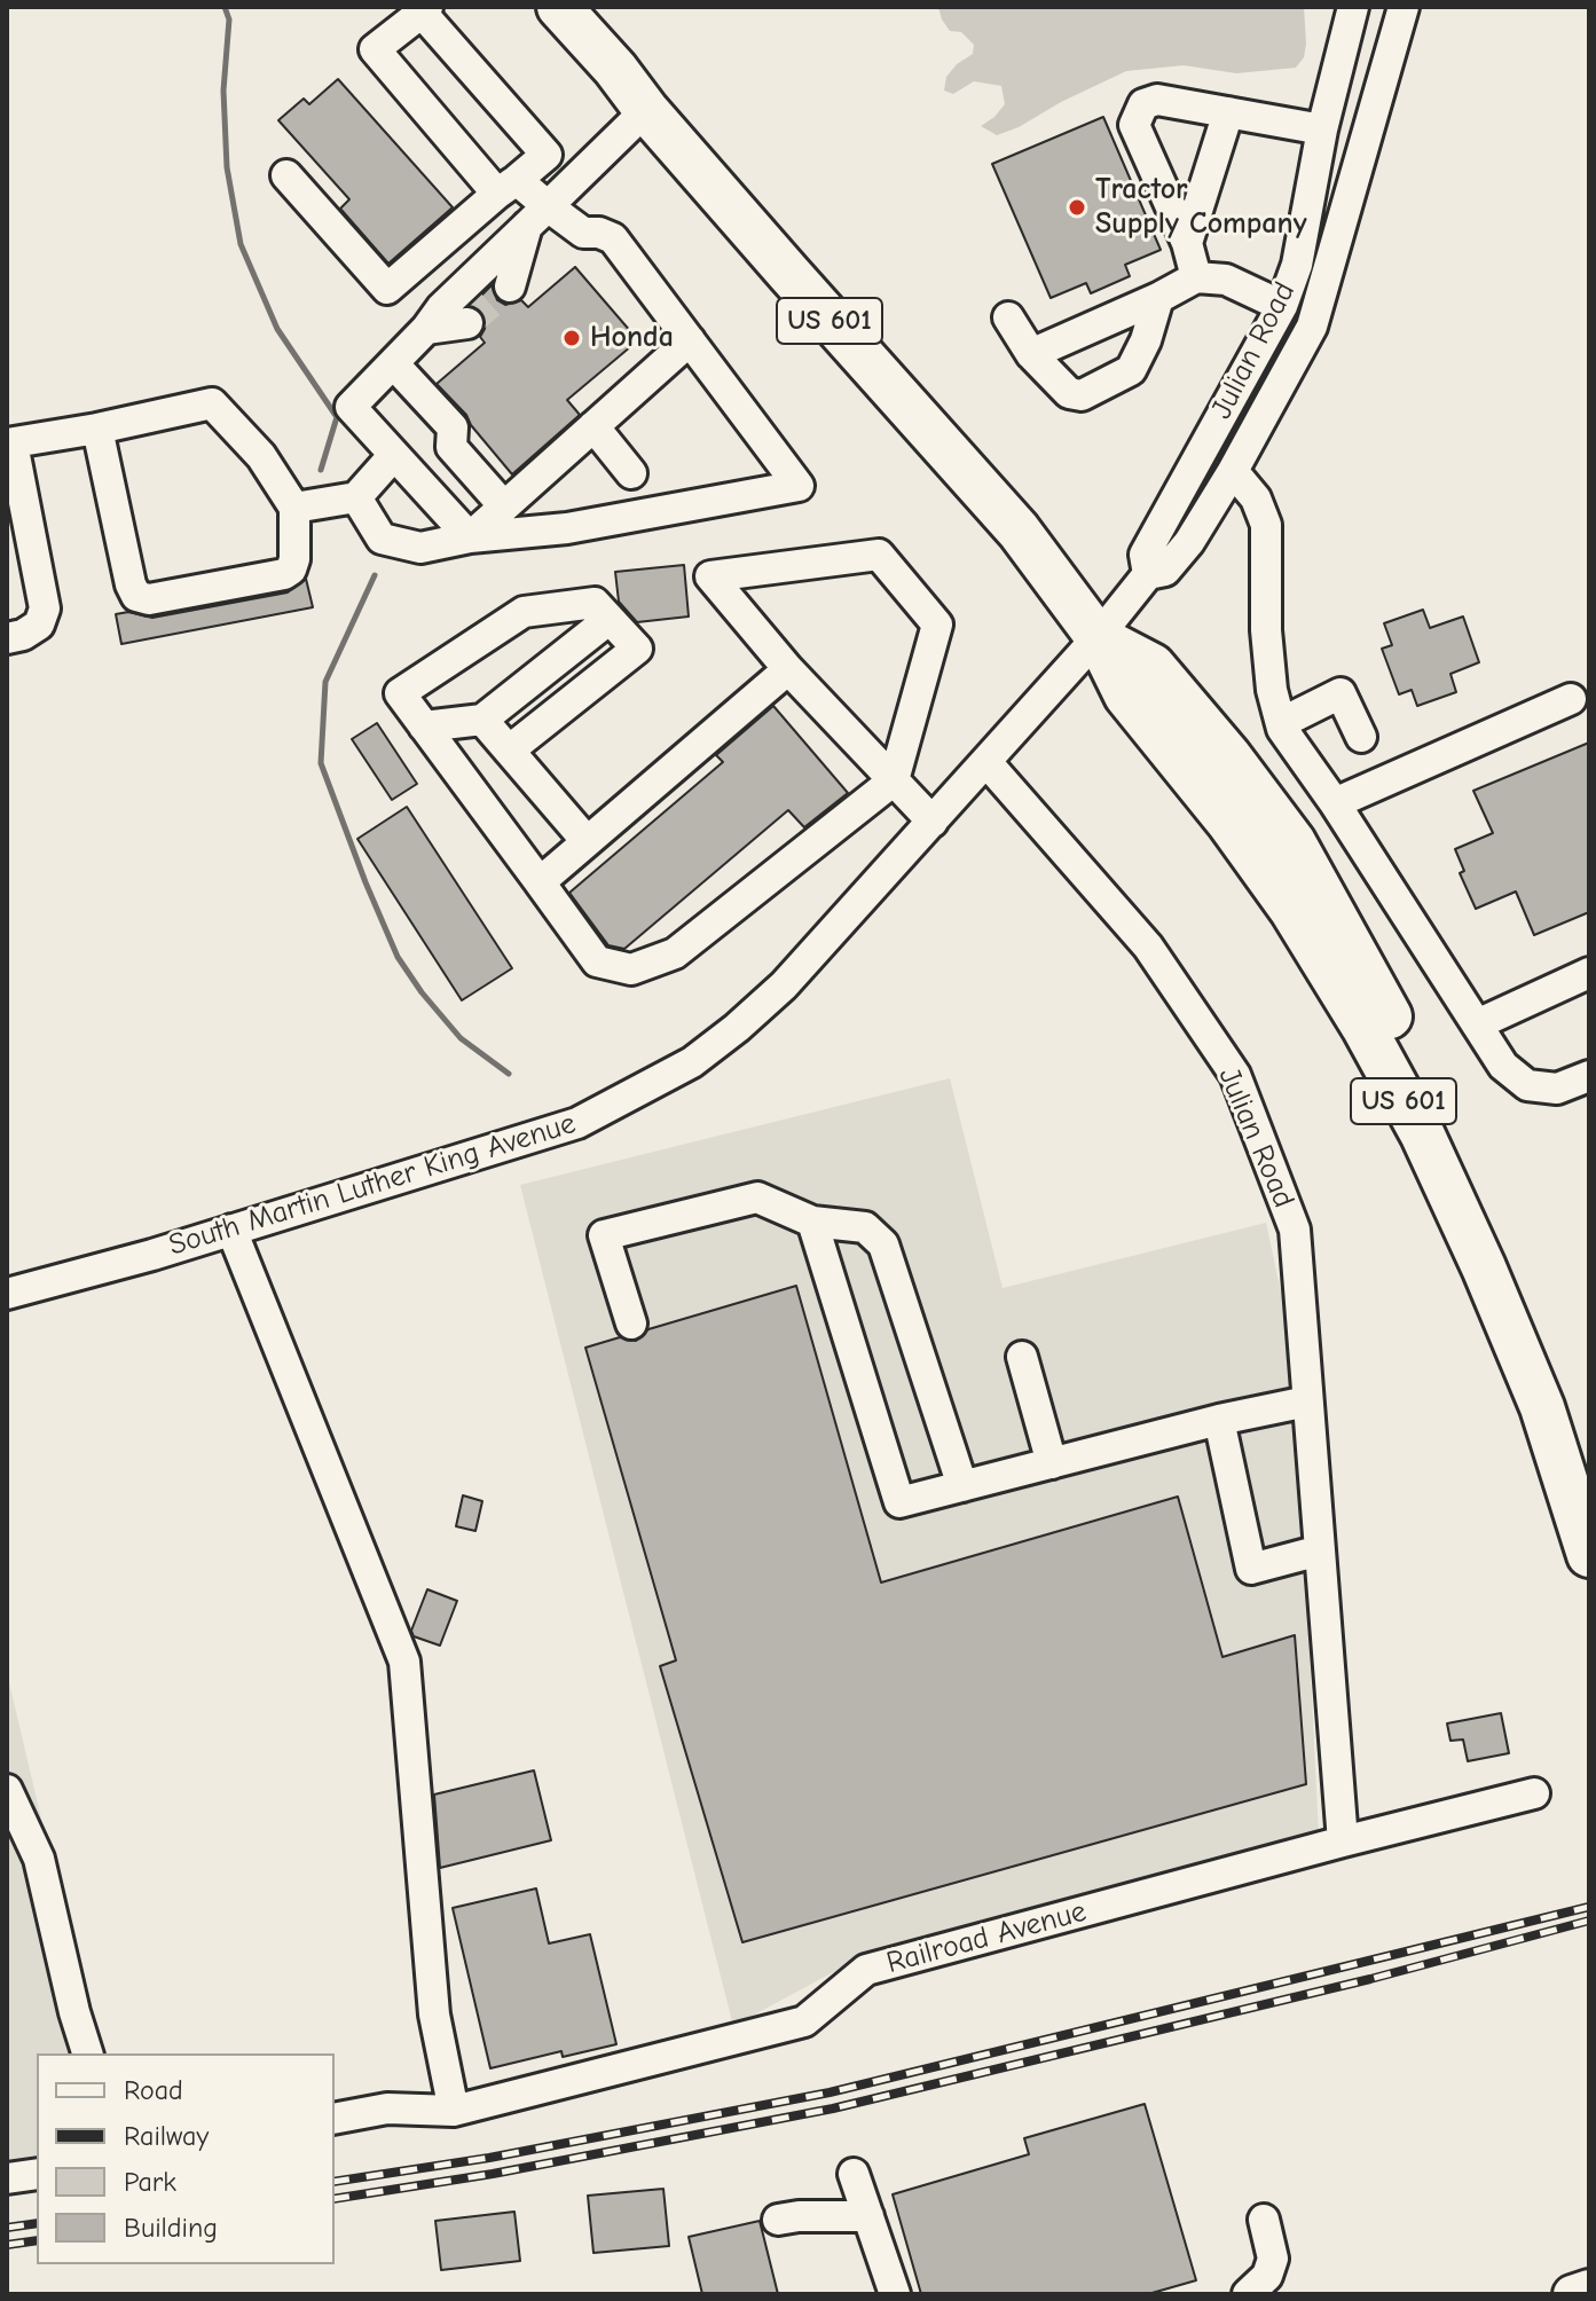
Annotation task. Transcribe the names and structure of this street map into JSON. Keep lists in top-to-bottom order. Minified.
{"streets":{"highway":["US 601"],"street":["Julian Road","South Martin Luther King Avenue","Railroad Avenue"]},"crossings":[["US 601","Julian Road"],["Julian Road","South Martin Luther King Avenue"],["Julian Road","Railroad Avenue"]],"places":["Tractor Supply Company","Honda"],"legend":["Road","Railway","Park","Building"]}
